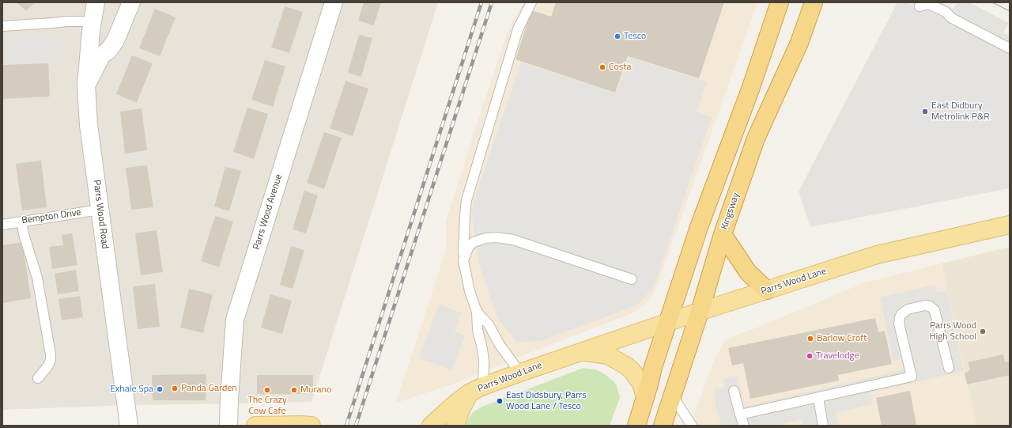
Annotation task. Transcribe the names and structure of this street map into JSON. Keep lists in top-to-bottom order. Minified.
{"streets":{"highway":["Kingsway"],"main road":["Parrs Wood Lane"],"street":["Parrs Wood Avenue","Parrs Wood Road"],"lane":["Bempton Drive"]},"crossings":[["Kingsway","Parrs Wood Lane"],["Parrs Wood Road","Bempton Drive"]],"places":["Tesco","Costa","East Didbury Metrolink P&R","Parrs Wood High School","Barlow Croft","Travelodge","Panda Garden","Exhale Spa","The Crazy Cow Cafe","Murano","East Didsbury, Parrs Wood Lane / Tesco"]}
